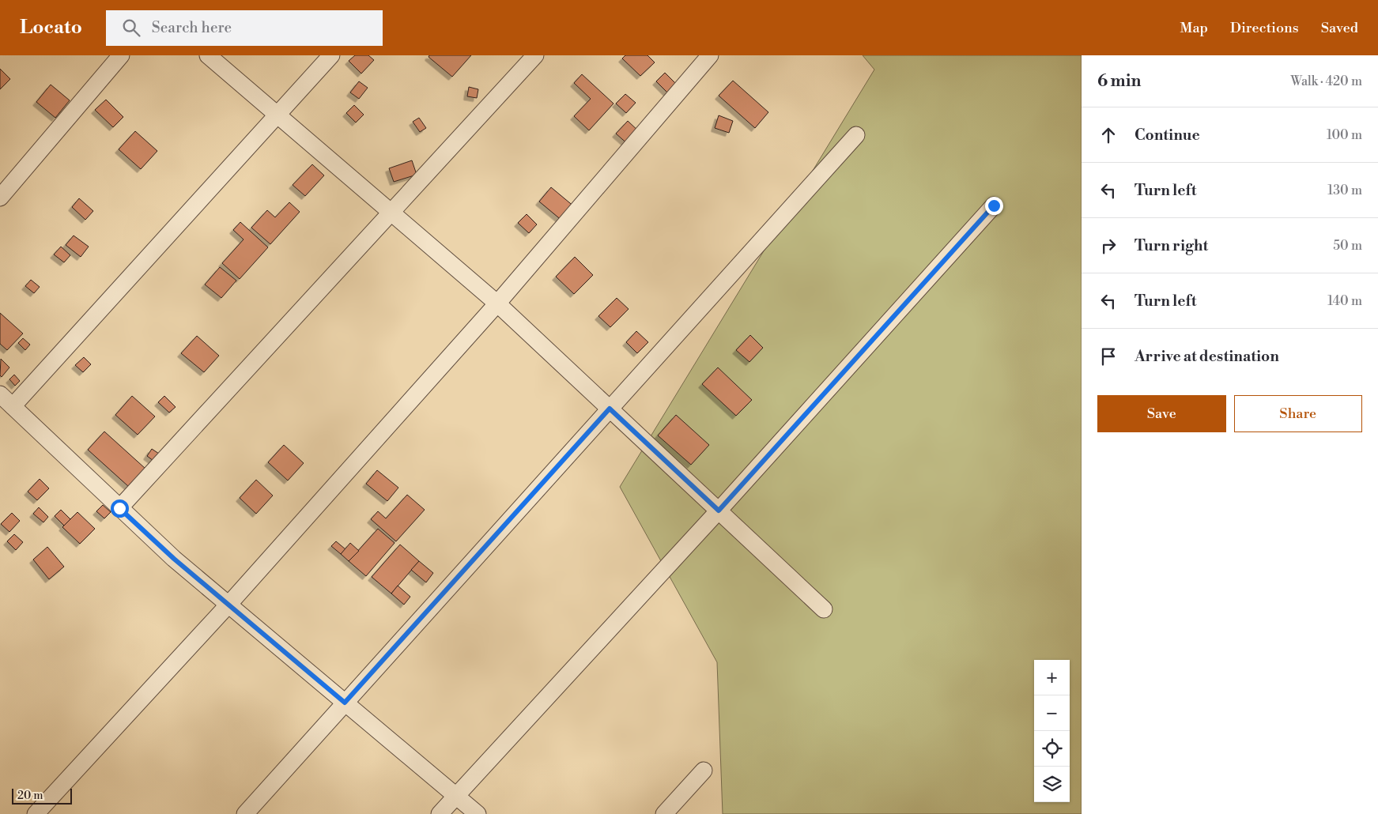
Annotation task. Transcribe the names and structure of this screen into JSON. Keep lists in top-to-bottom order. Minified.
{"scale_bar":"20 m","page":{"header":"Locato","search":"Search here","nav":["Map","Directions","Saved"],"heading":["6 min","Walk · 420 m"],"list":[["Continue","100 m"],["Turn left","130 m"],["Turn right","50 m"],["Turn left","140 m"],"Arrive at destination"],"buttons":["Save","Share"],"map_buttons":["+","−"],"scale":"20 m"}}
